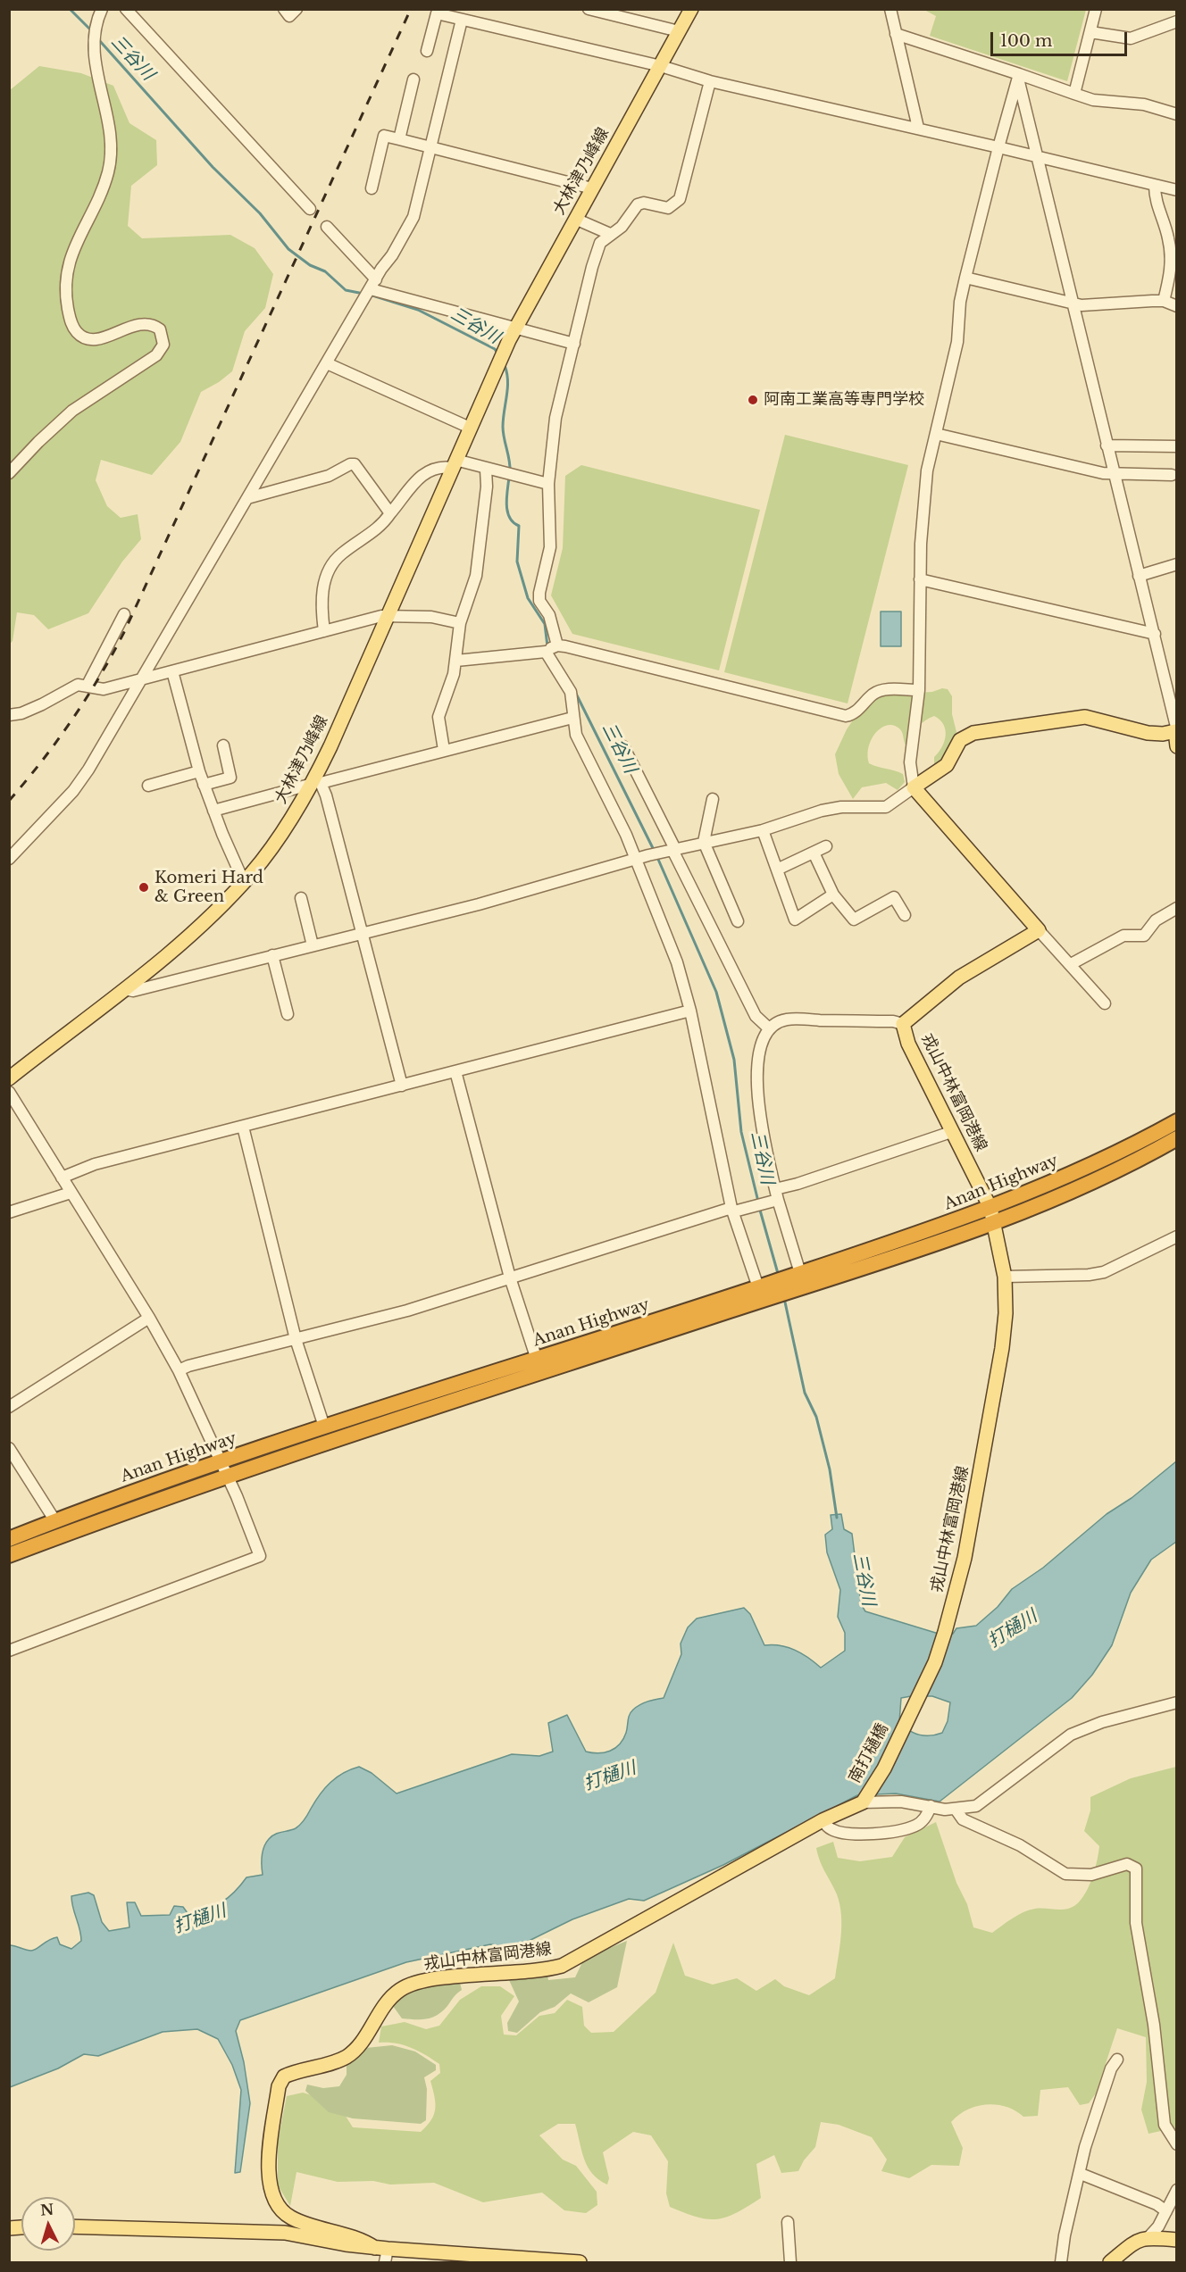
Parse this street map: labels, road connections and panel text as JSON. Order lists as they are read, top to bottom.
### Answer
{
  "streets": {
    "highway": ["Anan Highway"],
    "main road": ["大林津乃峰線", "戎山中林富岡港線", "南打樋橋"]
  },
  "crossings": [
    ["戎山中林富岡港線", "Anan Highway"],
    ["戎山中林富岡港線", "南打樋橋"]
  ],
  "water": ["三谷川", "打樋川"],
  "places": ["阿南工業高等専門学校", "Komeri Hard & Green"],
  "scale_bar": "100 m",
  "north": "top"
}
